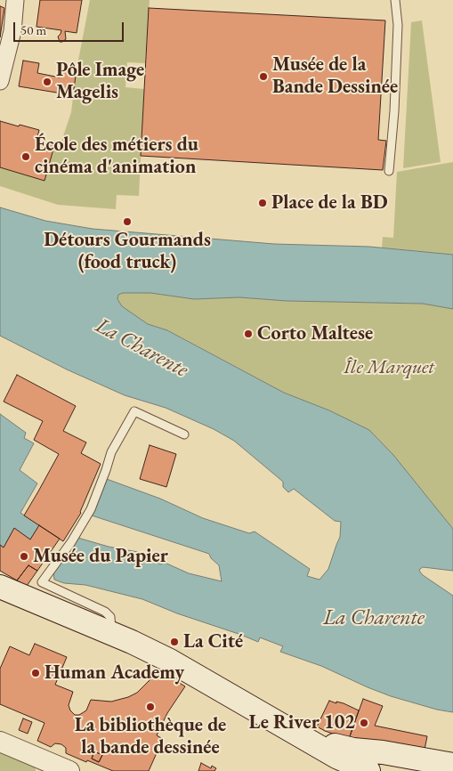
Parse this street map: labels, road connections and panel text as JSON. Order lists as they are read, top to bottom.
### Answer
{
  "water": ["La Charente"],
  "parks": ["Île Marquet"],
  "places": [
    "Musée de la Bande Dessinée",
    "Pôle Image Magelis",
    "École des métiers du cinéma d'animation",
    "Place de la BD",
    "Détours Gourmands (food truck)",
    "Corto Maltese",
    "Musée du Papier",
    "La Cité",
    "Human Academy",
    "La bibliothèque de la bande dessinée",
    "Le River 102"
  ],
  "scale_bar": "50 m"
}
